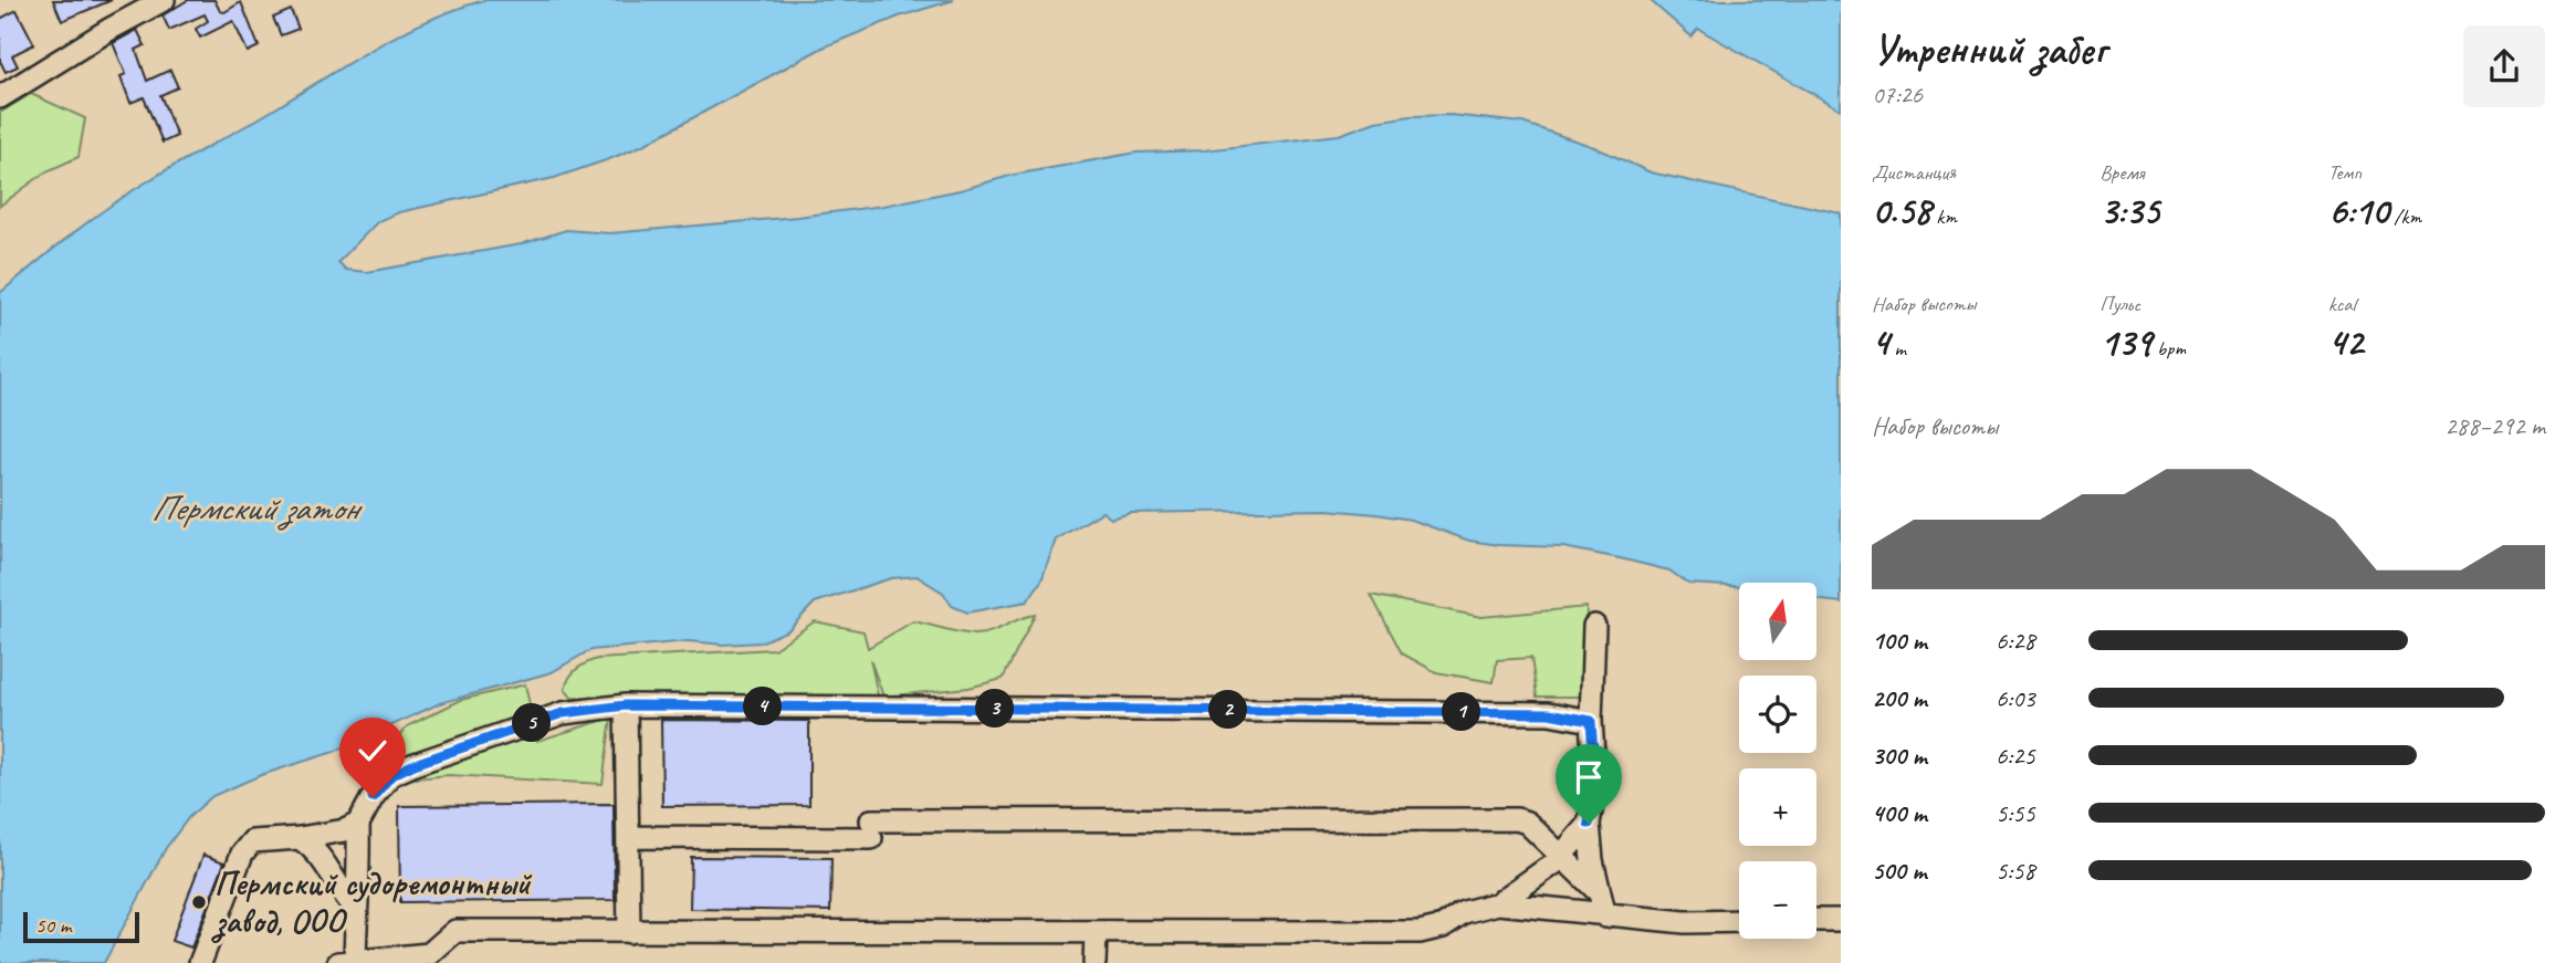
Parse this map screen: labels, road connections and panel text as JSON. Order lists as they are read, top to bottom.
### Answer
{
  "water": ["Пермский затон"],
  "places": ["Пермский судоремонтный завод, ООО"],
  "scale_bar": "50 m",
  "north": "top",
  "page": {
    "heading": ["Утренний забег", "07:26"],
    "stats": [
      ["Дистанция", "0.58 km"],
      ["Время", "3:35"],
      ["Темп", "6:10 /km"],
      ["Набор высоты", "4 m"],
      ["Пульс", "139 bpm"],
      ["kcal", "42"]
    ],
    "chart": ["Набор высоты", "288–292 m"],
    "map_buttons": ["+", "−"],
    "list": [
      {
        "name": "100 m",
        "note": "6:28"
      },
      {
        "name": "200 m",
        "note": "6:03"
      },
      {
        "name": "300 m",
        "note": "6:25"
      },
      {
        "name": "400 m",
        "note": "5:55"
      },
      {
        "name": "500 m",
        "note": "5:58"
      }
    ],
    "pins": [
      "4",
      "3",
      "2",
      "1",
      "5"
    ],
    "scale": "50 m"
  }
}
